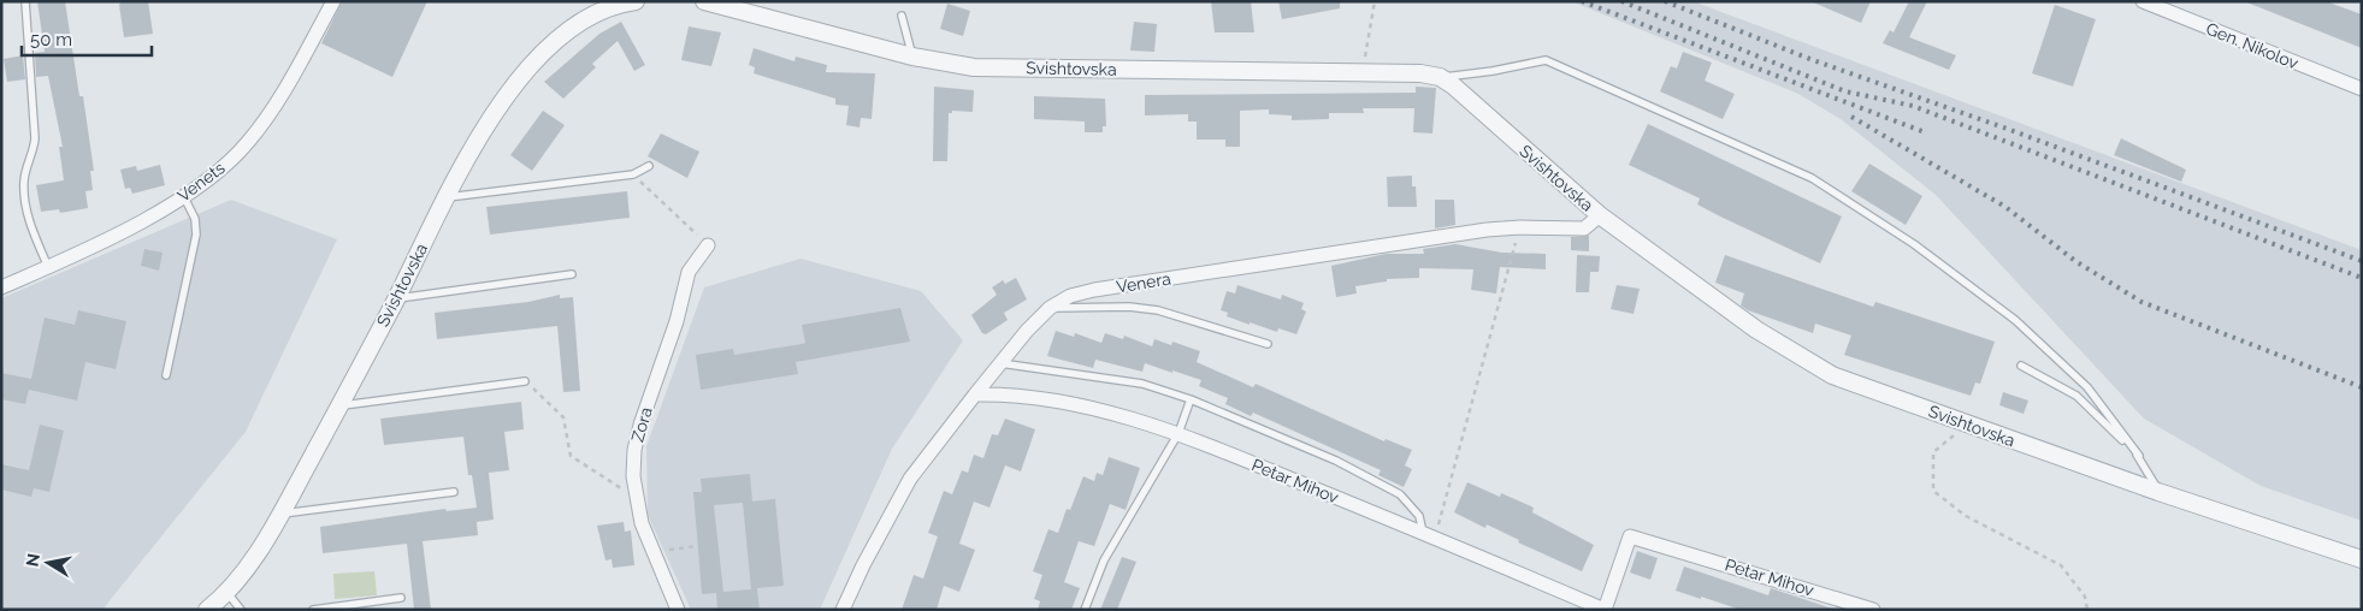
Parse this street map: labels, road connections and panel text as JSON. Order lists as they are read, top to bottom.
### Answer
{
  "streets": {
    "street": [
      "Gen. Nikolov",
      "Svishtovska",
      "Venets",
      "Venera",
      "Zora",
      "Petar Mihov"
    ]
  },
  "crossings": [
    ["Svishtovska", "Venera"],
    ["Venera", "Petar Mihov"]
  ],
  "scale_bar": "50 m",
  "north": "left"
}
